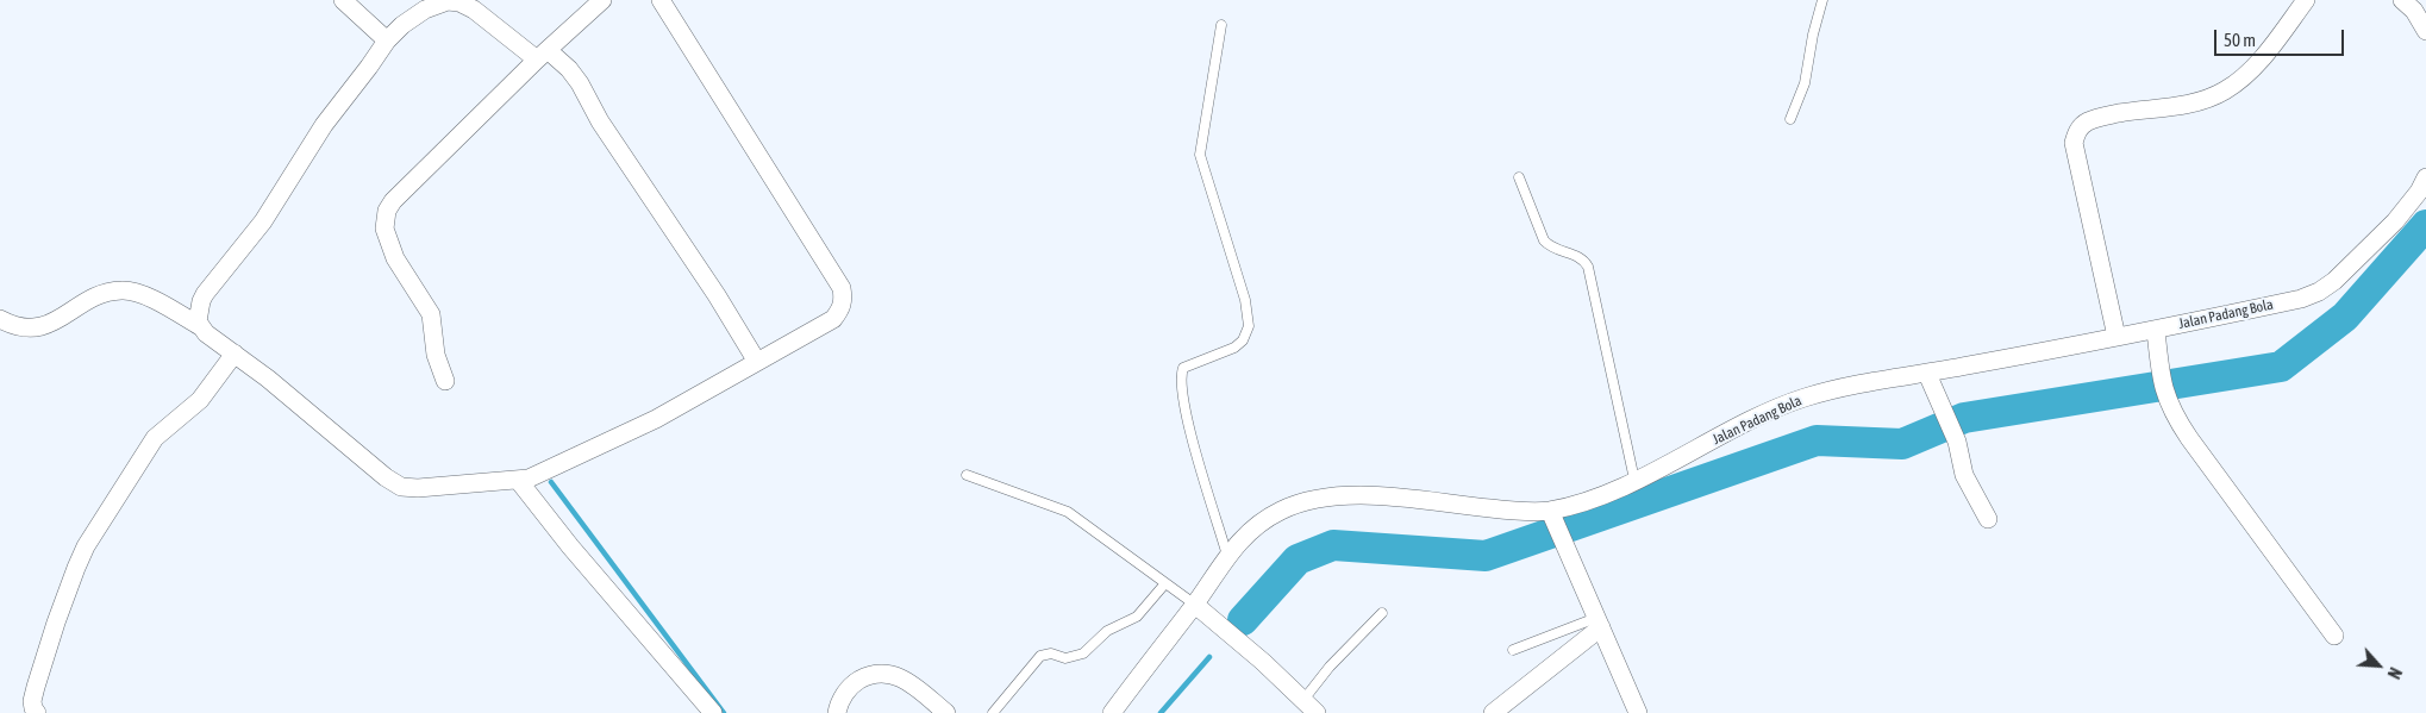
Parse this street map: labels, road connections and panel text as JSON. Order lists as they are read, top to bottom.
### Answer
{
  "streets": {
    "street": ["Jalan Padang Bola"]
  },
  "scale_bar": "50 m",
  "north": "bottom right"
}
